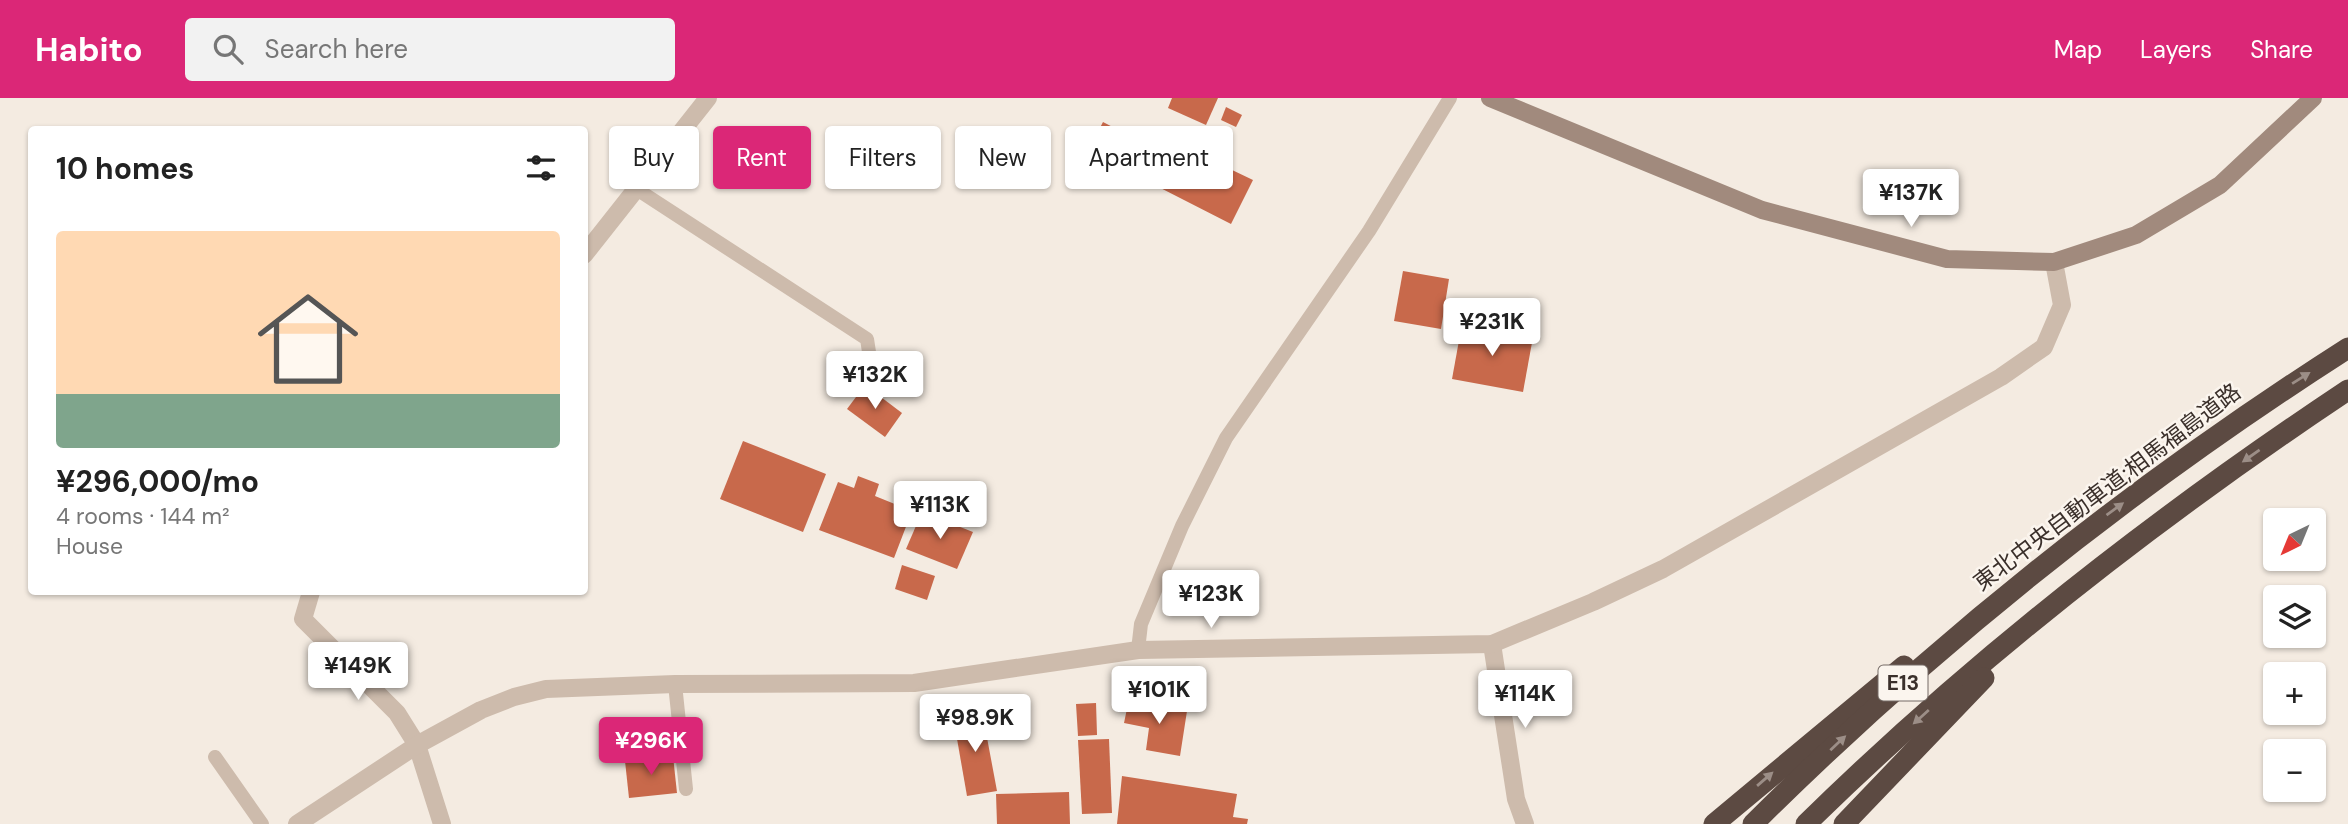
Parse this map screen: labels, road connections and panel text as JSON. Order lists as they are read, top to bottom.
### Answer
{
  "streets": {
    "highway": ["東北中央自動車道;相馬福島道路", "E13"]
  },
  "north": "bottom left",
  "page": {
    "header": "Habito",
    "search": "Search here",
    "nav": ["Map", "Layers", "Share"],
    "chip": [
      "Buy",
      "Rent",
      "Filters",
      "New",
      "Apartment"
    ],
    "heading": "10 homes",
    "price": [
      "¥137K",
      "¥231K",
      "¥132K",
      "¥113K",
      "¥123K",
      "¥149K",
      "¥101K",
      "¥114K",
      "¥98.9K",
      "¥296K"
    ],
    "list": [
      {
        "name": "¥296,000/mo",
        "note": "4 rooms · 144 m² · House"
      }
    ],
    "map_buttons": ["+", "−"]
  }
}
